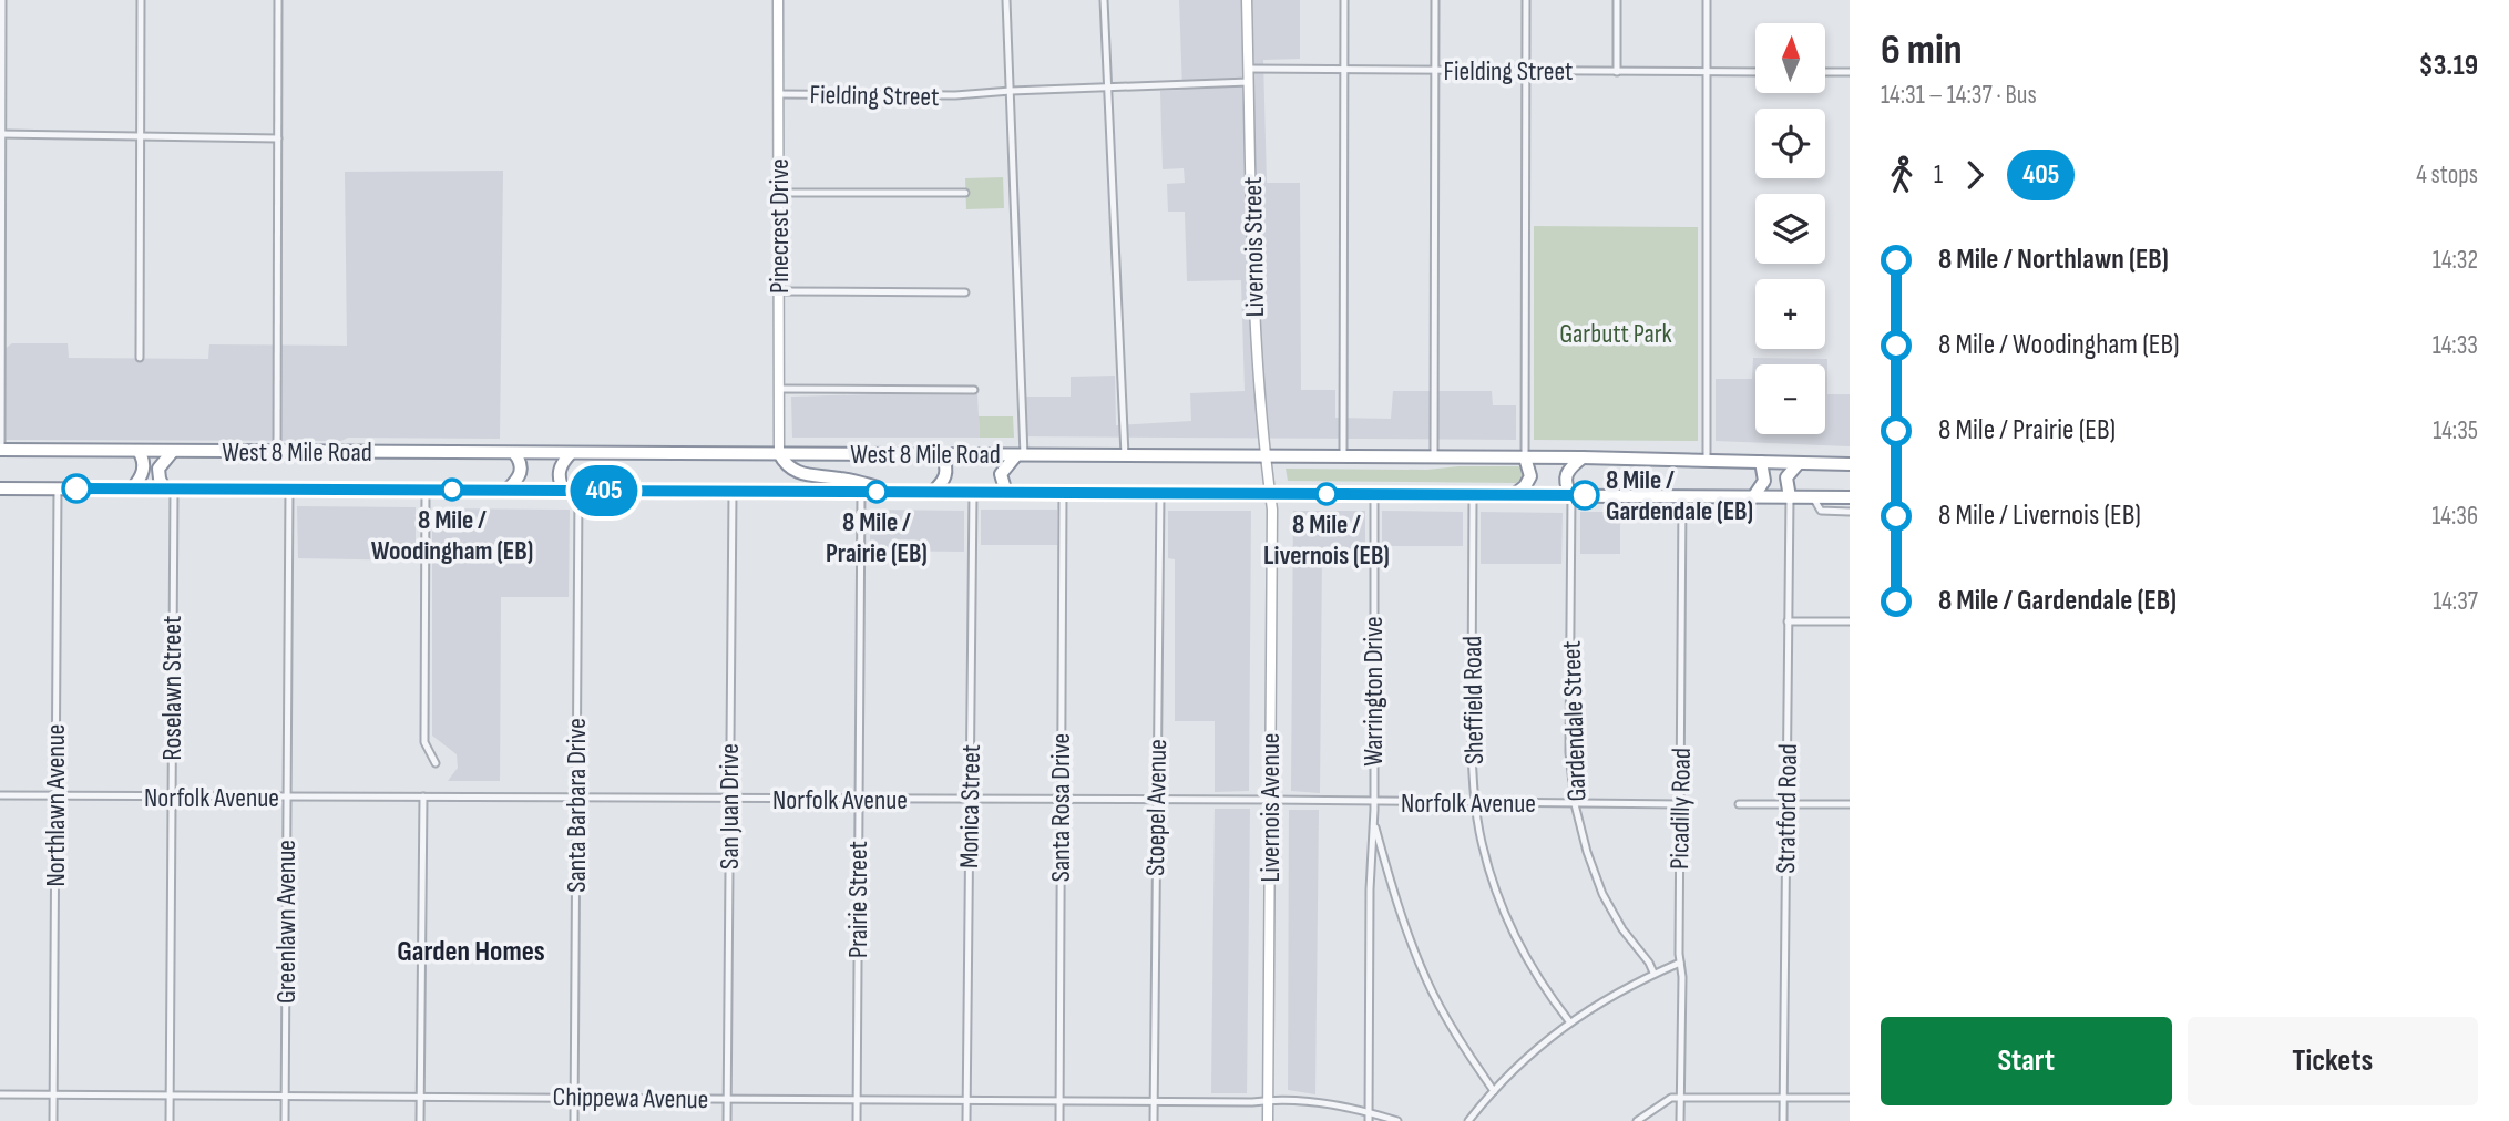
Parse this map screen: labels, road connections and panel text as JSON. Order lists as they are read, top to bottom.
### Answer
{
  "streets": {
    "highway": ["West 8 Mile Road"],
    "street": [
      "Fielding Street",
      "Pinecrest Drive",
      "Livernois Street",
      "Roselawn Street",
      "Warrington Drive",
      "Sheffield Road",
      "Gardendale Street",
      "Norfolk Avenue",
      "Northlawn Avenue",
      "Santa Barbara Drive",
      "San Juan Drive",
      "Monica Street",
      "Santa Rosa Drive",
      "Stoepel Avenue",
      "Livernois Avenue",
      "Picadilly Road",
      "Stratford Road",
      "Prairie Street",
      "Greenlawn Avenue",
      "Chippewa Avenue"
    ]
  },
  "crossings": [
    ["Fielding Street", "Pinecrest Drive"],
    ["Fielding Street", "Livernois Street"],
    ["Pinecrest Drive", "West 8 Mile Road"],
    ["Livernois Street", "West 8 Mile Road"],
    ["Livernois Street", "Livernois Avenue"],
    ["Roselawn Street", "Norfolk Avenue"],
    ["Roselawn Street", "Chippewa Avenue"],
    ["Warrington Drive", "Norfolk Avenue"],
    ["Warrington Drive", "Chippewa Avenue"],
    ["Sheffield Road", "Norfolk Avenue"],
    ["Gardendale Street", "Norfolk Avenue"],
    ["Norfolk Avenue", "Northlawn Avenue"],
    ["Norfolk Avenue", "Santa Barbara Drive"],
    ["Norfolk Avenue", "San Juan Drive"],
    ["Norfolk Avenue", "Monica Street"],
    ["Norfolk Avenue", "Santa Rosa Drive"],
    ["Norfolk Avenue", "Stoepel Avenue"],
    ["Norfolk Avenue", "Livernois Avenue"],
    ["Norfolk Avenue", "Picadilly Road"],
    ["Norfolk Avenue", "Prairie Street"],
    ["Norfolk Avenue", "Greenlawn Avenue"],
    ["Northlawn Avenue", "Chippewa Avenue"],
    ["Santa Barbara Drive", "Chippewa Avenue"],
    ["San Juan Drive", "Chippewa Avenue"],
    ["Monica Street", "Chippewa Avenue"],
    ["Santa Rosa Drive", "Chippewa Avenue"],
    ["Stoepel Avenue", "Chippewa Avenue"],
    ["Livernois Avenue", "Chippewa Avenue"],
    ["Prairie Street", "Chippewa Avenue"],
    ["Greenlawn Avenue", "Chippewa Avenue"]
  ],
  "districts": ["Garden Homes"],
  "parks": ["Garbutt Park"],
  "places": [
    "8 Mile / Woodingham (EB)",
    "8 Mile / Prairie (EB)",
    "8 Mile / Livernois (EB)",
    "8 Mile / Gardendale (EB)"
  ],
  "lines": ["bus line 405"],
  "north": "top",
  "page": {
    "on_map": "405",
    "heading": ["6 min", "14:31 – 14:37 · Bus", "$3.19"],
    "map_buttons": ["+", "−"],
    "legs": ["1", "405", "4 stops"],
    "list": [
      {
        "name": "8 Mile / Northlawn (EB)",
        "value": "14:32"
      },
      {
        "name": "8 Mile / Woodingham (EB)",
        "value": "14:33"
      },
      {
        "name": "8 Mile / Prairie (EB)",
        "value": "14:35"
      },
      {
        "name": "8 Mile / Livernois (EB)",
        "value": "14:36"
      },
      {
        "name": "8 Mile / Gardendale (EB)",
        "value": "14:37"
      }
    ],
    "buttons": ["Start", "Tickets"]
  }
}
